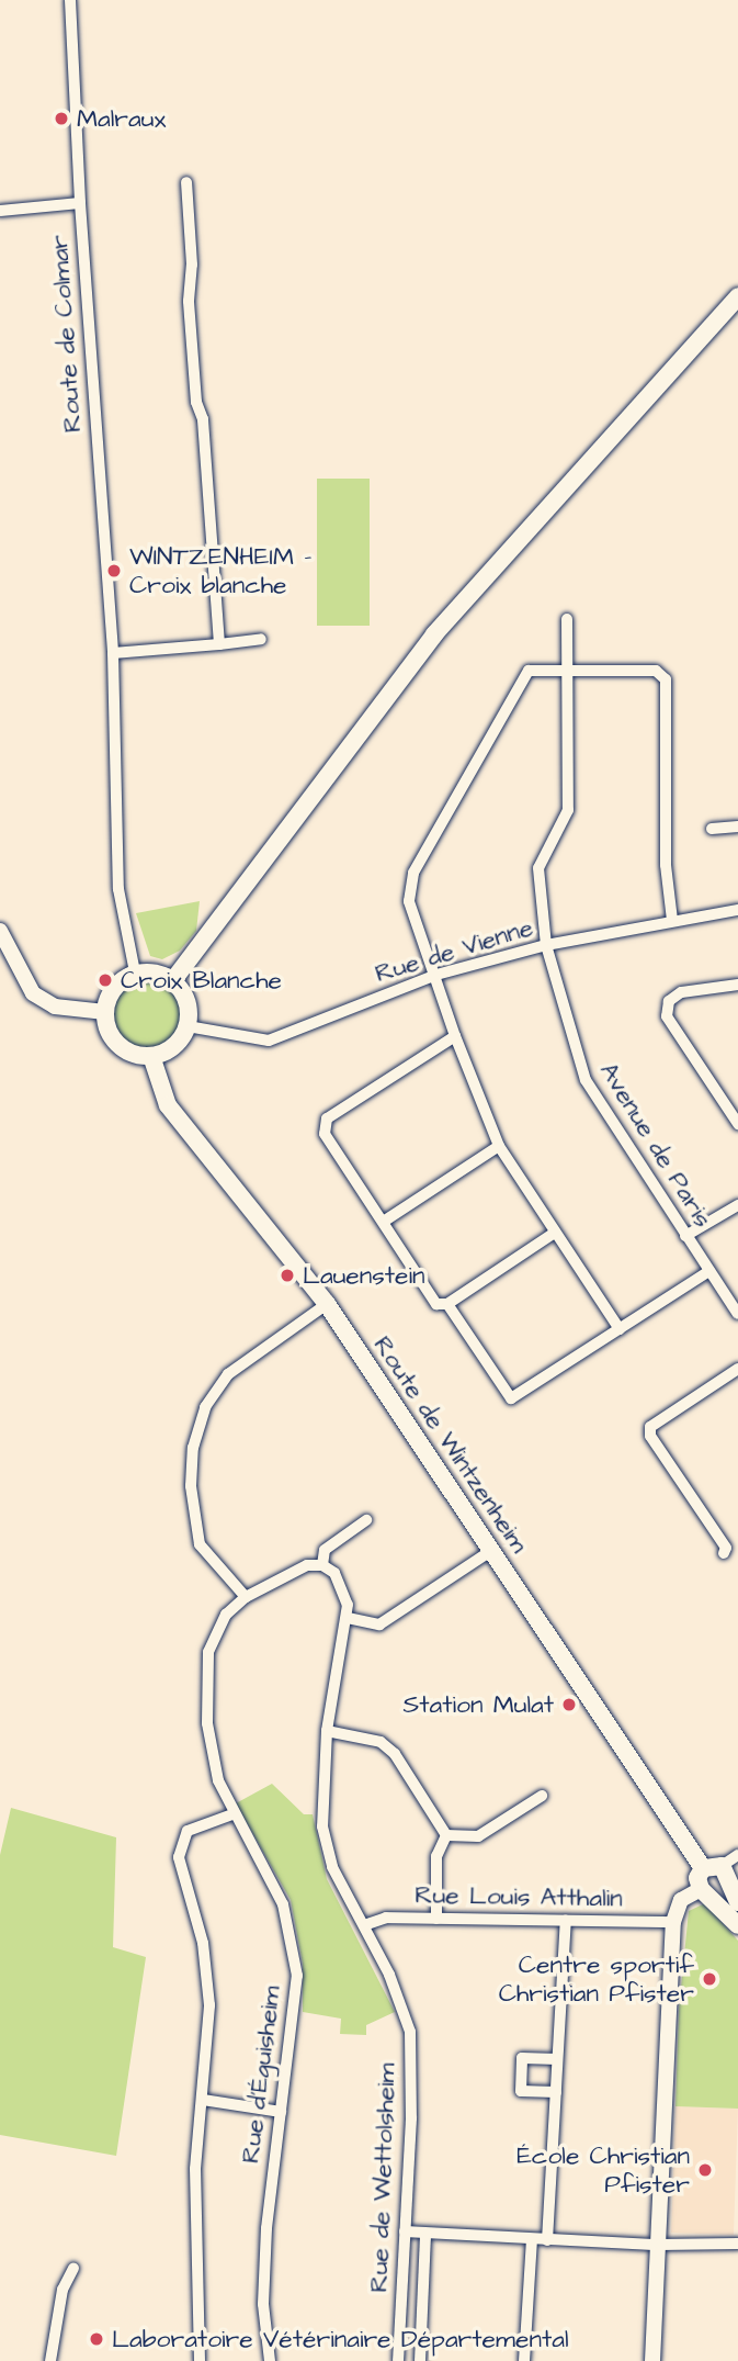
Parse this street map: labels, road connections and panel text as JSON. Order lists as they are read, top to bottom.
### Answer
{
  "streets": {
    "main road": ["Route de Wintzenheim"],
    "street": [
      "Route de Colmar",
      "Rue de Vienne",
      "Avenue de Paris",
      "Rue Louis Atthalin",
      "Rue d'Éguisheim",
      "Rue de Wettolsheim"
    ]
  },
  "crossings": [
    ["Rue de Vienne", "Avenue de Paris"],
    ["Rue de Vienne", "Route de Wintzenheim"],
    ["Rue Louis Atthalin", "Rue de Wettolsheim"]
  ],
  "places": [
    "Malraux",
    "WINTZENHEIM - Croix blanche",
    "Croix Blanche",
    "Lauenstein",
    "Station Mulat",
    "Centre sportif Christian Pfister",
    "École Christian Pfister",
    "Laboratoire Vétérinaire Départemental"
  ]
}
